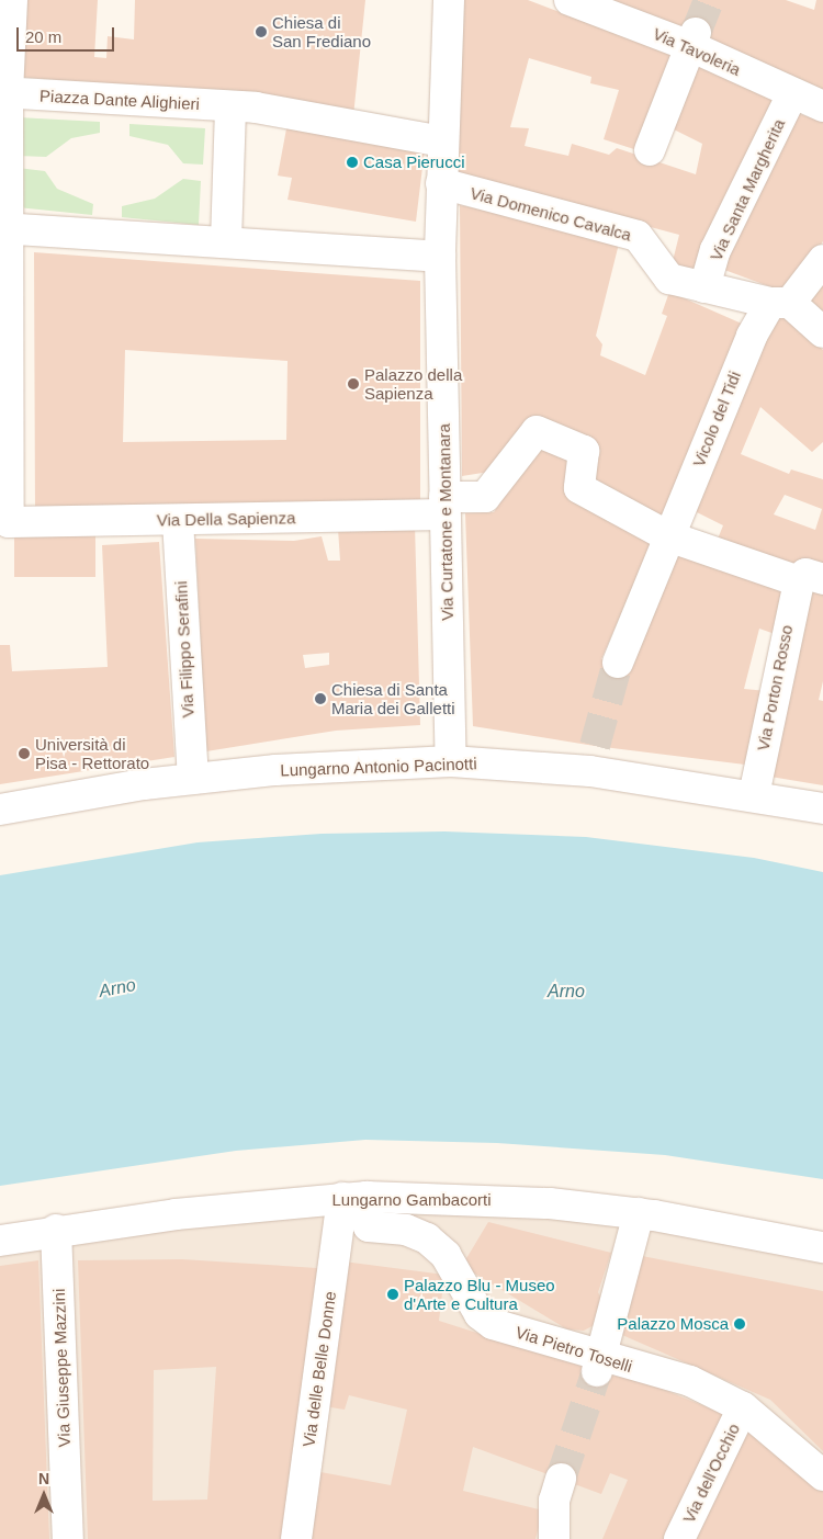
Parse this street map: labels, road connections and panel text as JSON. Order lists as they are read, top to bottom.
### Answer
{
  "streets": {
    "street": [
      "Via Tavoleria",
      "Piazza Dante Alighieri",
      "Via Santa Margherita",
      "Via Domenico Cavalca",
      "Vicolo del Tidi",
      "Via Della Sapienza",
      "Via Curtatone e Montanara",
      "Via Filippo Serafini",
      "Via Porton Rosso",
      "Lungarno Antonio Pacinotti",
      "Lungarno Gambacorti",
      "Via Pietro Toselli",
      "Via Giuseppe Mazzini",
      "Via delle Belle Donne",
      "Via dell'Occhio"
    ]
  },
  "crossings": [
    ["Via Tavoleria", "Via Santa Margherita"],
    ["Piazza Dante Alighieri", "Via Curtatone e Montanara"],
    ["Via Santa Margherita", "Via Domenico Cavalca"],
    ["Via Domenico Cavalca", "Vicolo del Tidi"],
    ["Via Domenico Cavalca", "Via Curtatone e Montanara"],
    ["Vicolo del Tidi", "Via Della Sapienza"],
    ["Vicolo del Tidi", "Via Porton Rosso"],
    ["Via Della Sapienza", "Via Curtatone e Montanara"],
    ["Via Della Sapienza", "Via Filippo Serafini"],
    ["Via Della Sapienza", "Via Porton Rosso"],
    ["Via Curtatone e Montanara", "Lungarno Antonio Pacinotti"],
    ["Via Filippo Serafini", "Lungarno Antonio Pacinotti"],
    ["Via Porton Rosso", "Lungarno Antonio Pacinotti"],
    ["Lungarno Gambacorti", "Via Pietro Toselli"],
    ["Lungarno Gambacorti", "Via Giuseppe Mazzini"],
    ["Lungarno Gambacorti", "Via delle Belle Donne"],
    ["Via Pietro Toselli", "Via delle Belle Donne"],
    ["Via Pietro Toselli", "Via dell'Occhio"]
  ],
  "water": ["Arno"],
  "places": [
    "Chiesa di San Frediano",
    "Casa Pierucci",
    "Palazzo della Sapienza",
    "Chiesa di Santa Maria dei Galletti",
    "Università di Pisa - Rettorato",
    "Palazzo Blu - Museo d'Arte e Cultura",
    "Palazzo Mosca"
  ],
  "scale_bar": "20 m",
  "north": "top"
}
